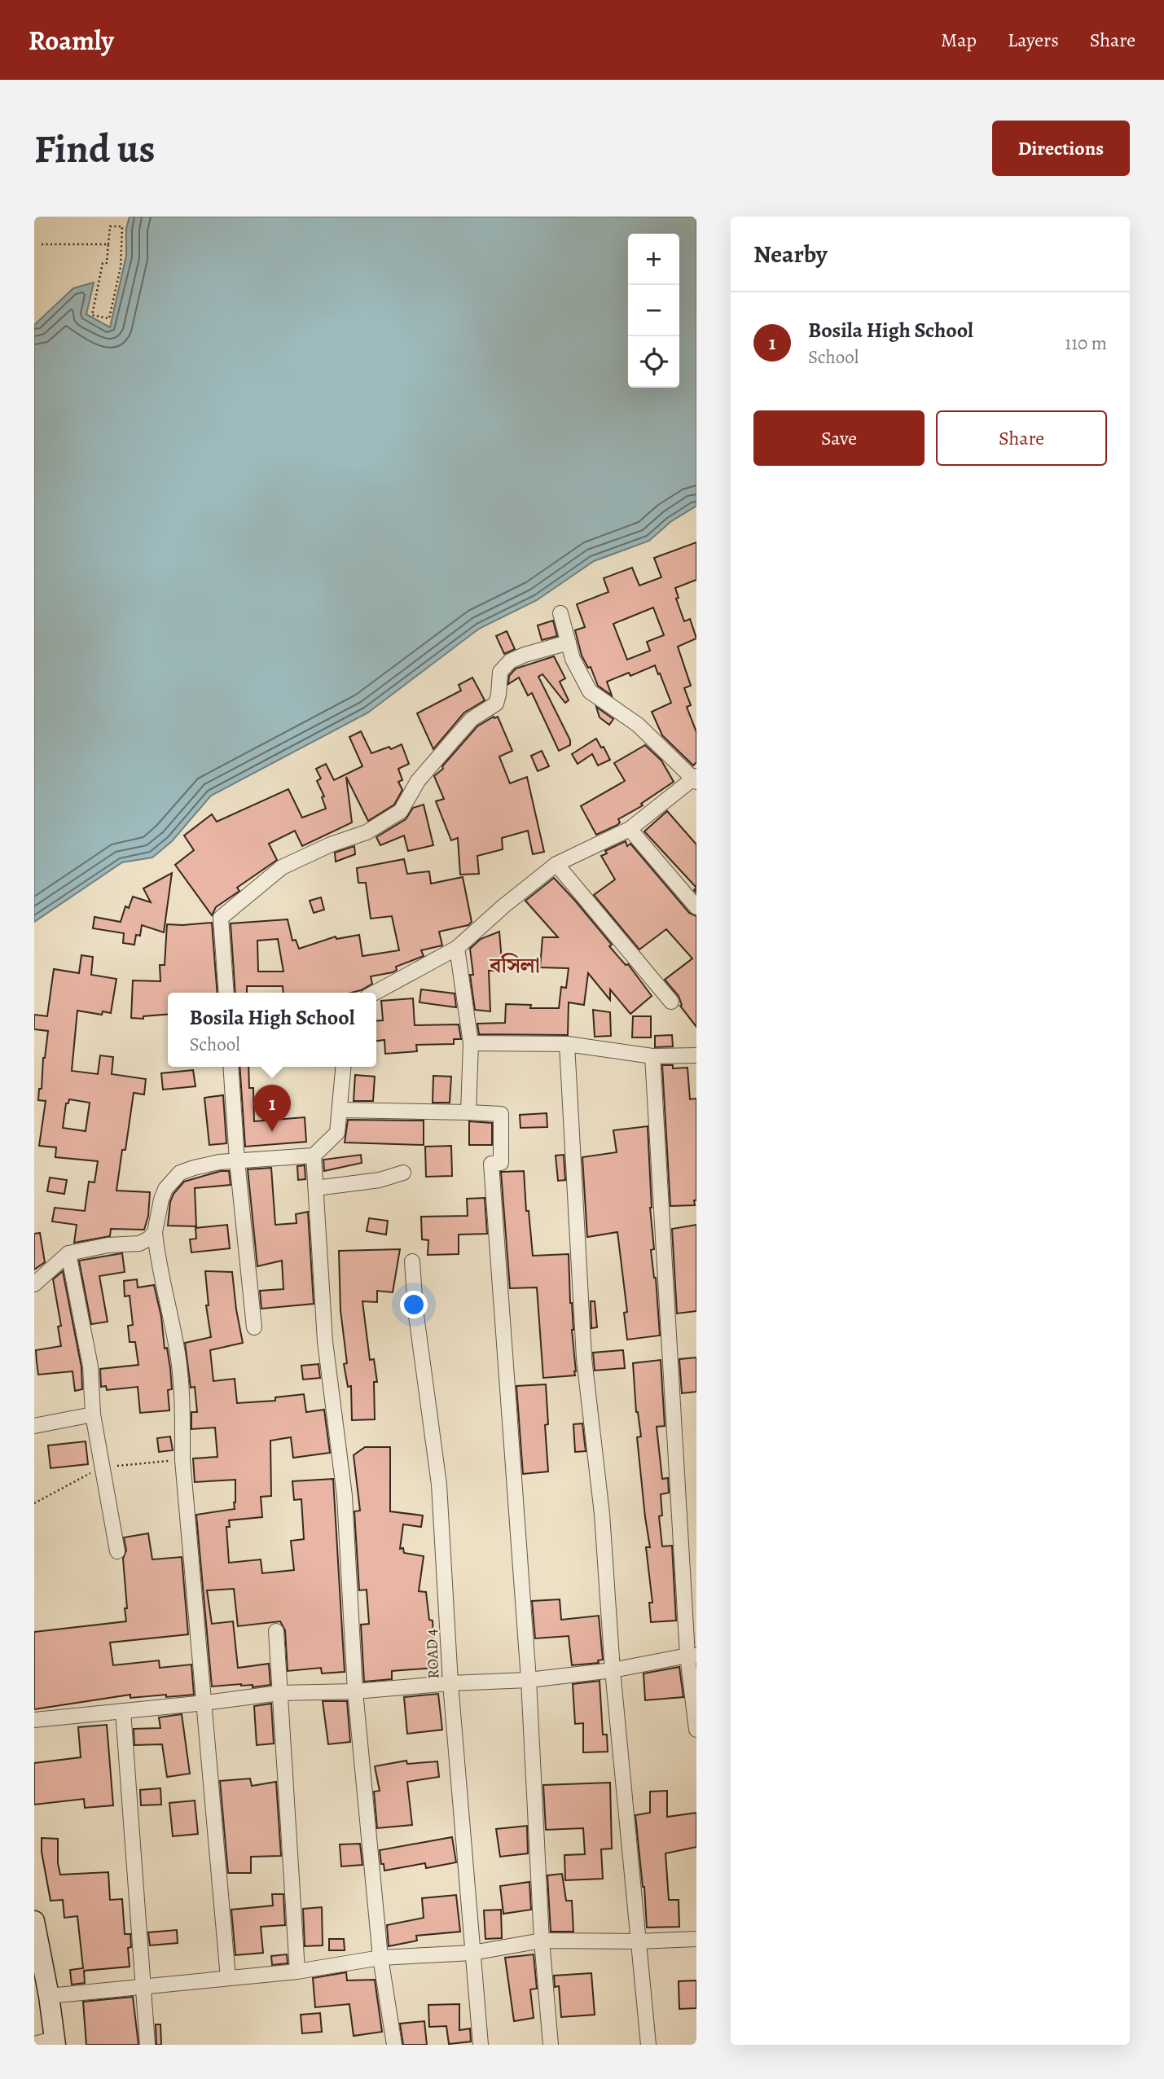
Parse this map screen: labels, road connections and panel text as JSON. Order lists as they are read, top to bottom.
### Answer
{
  "streets": {
    "street": ["ROAD 4"]
  },
  "districts": ["বসিলা"],
  "page": {
    "header": "Roamly",
    "nav": ["Map", "Layers", "Share"],
    "buttons": [
      "Directions",
      ["Save", "Share"]
    ],
    "title": "Find us",
    "heading": "Nearby",
    "map_buttons": ["+", "−"],
    "list": [
      {
        "mark": "1",
        "name": "Bosila High School",
        "note": "School",
        "value": "110 m"
      }
    ],
    "popup": ["Bosila High School", "School"],
    "pins": "1"
  }
}
